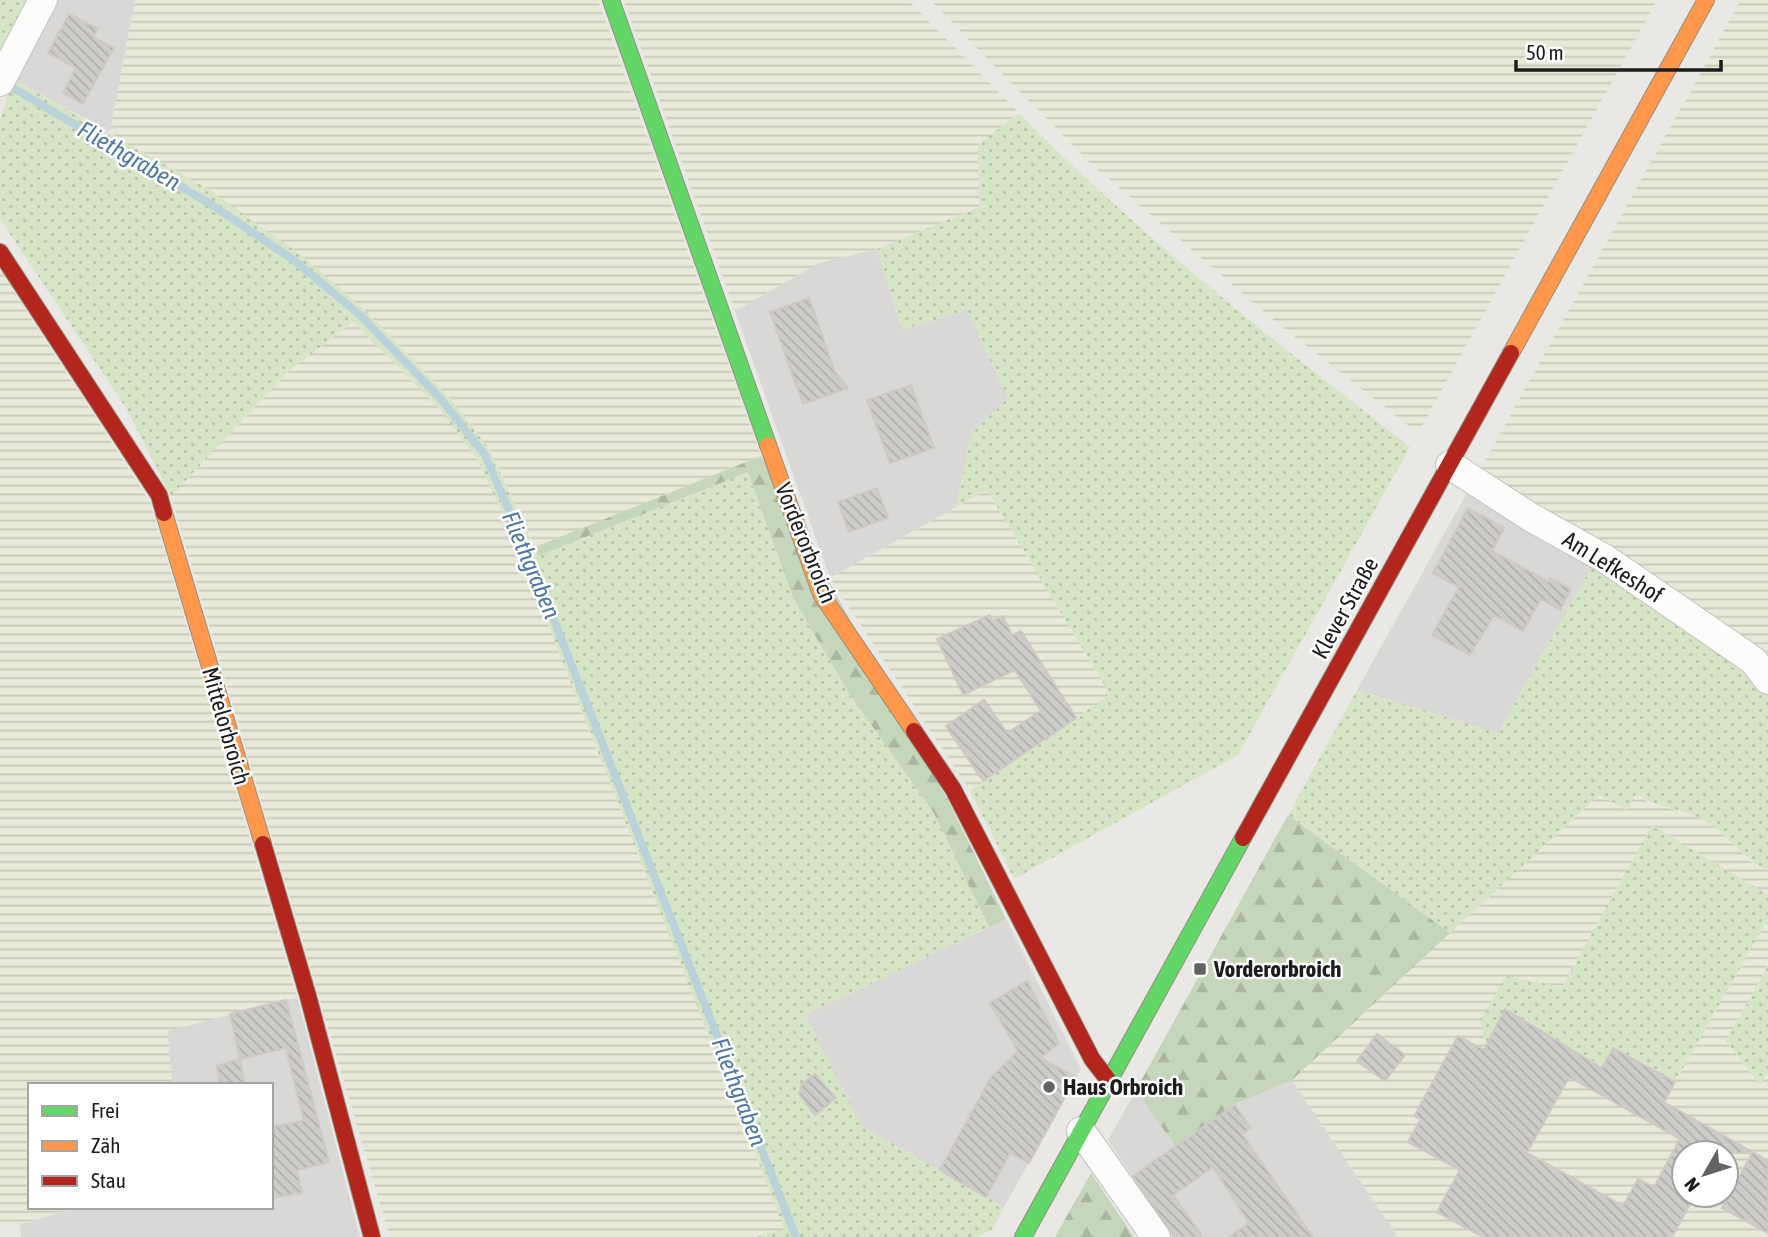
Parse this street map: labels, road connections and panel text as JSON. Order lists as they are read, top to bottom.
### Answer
{
  "streets": {
    "street": [
      "Vorderorbroich",
      "Am Lefkeshof",
      "Klever Straße",
      "Mittelorbroich"
    ]
  },
  "crossings": [
    ["Vorderorbroich", "Klever Straße"],
    ["Am Lefkeshof", "Klever Straße"]
  ],
  "water": ["Fliethgraben"],
  "places": {
    "transit": ["Vorderorbroich"],
    "other": ["Haus Orbroich"]
  },
  "legend": ["Frei", "Zäh", "Stau"],
  "scale_bar": "50 m",
  "north": "bottom left"
}
